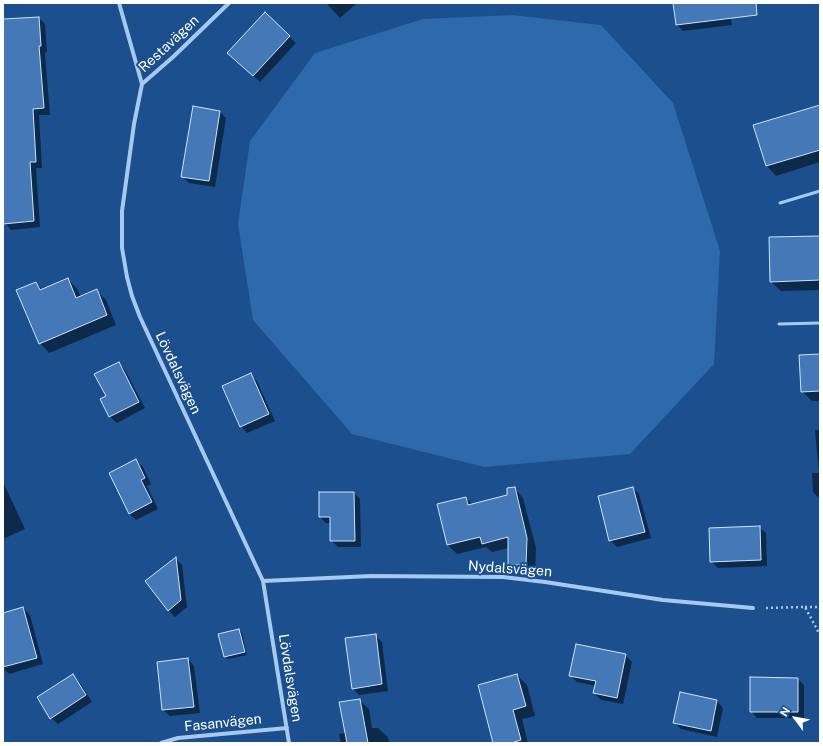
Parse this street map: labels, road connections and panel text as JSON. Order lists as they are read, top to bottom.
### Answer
{
  "streets": {
    "street": [
      "Restavägen",
      "Lövdalsvägen",
      "Nydalsvägen",
      "Fasanvägen"
    ]
  },
  "crossings": [
    ["Restavägen", "Lövdalsvägen"],
    ["Lövdalsvägen", "Nydalsvägen"],
    ["Lövdalsvägen", "Fasanvägen"]
  ],
  "north": "top left"
}
